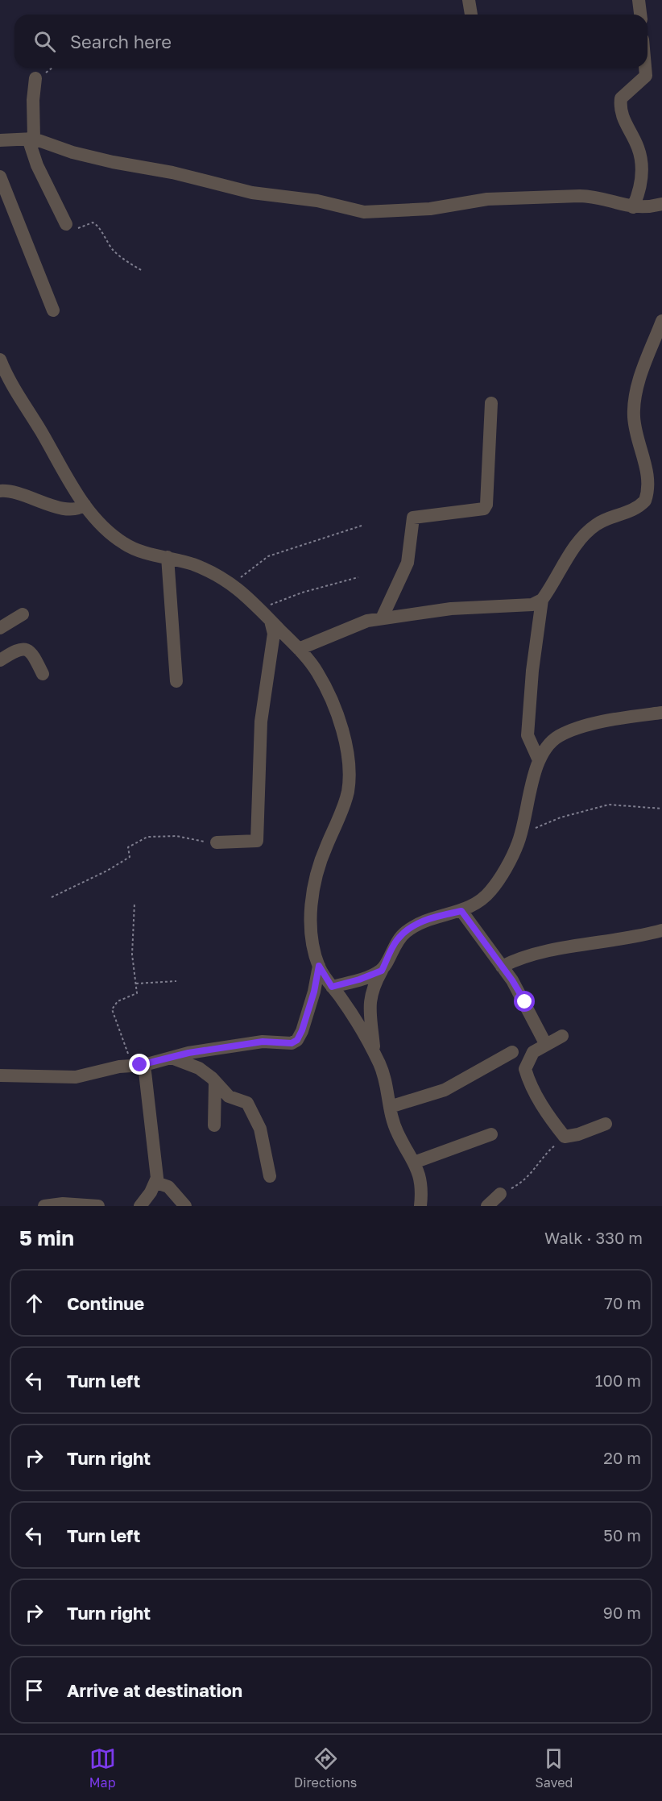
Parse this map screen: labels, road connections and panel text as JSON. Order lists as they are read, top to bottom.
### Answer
{
  "page": {
    "search": "Search here",
    "heading": ["5 min", "Walk · 330 m"],
    "list": [
      ["Continue", "70 m"],
      ["Turn left", "100 m"],
      ["Turn right", "20 m"],
      ["Turn left", "50 m"],
      ["Turn right", "90 m"],
      "Arrive at destination"
    ],
    "nav": ["Map", "Directions", "Saved"]
  }
}
